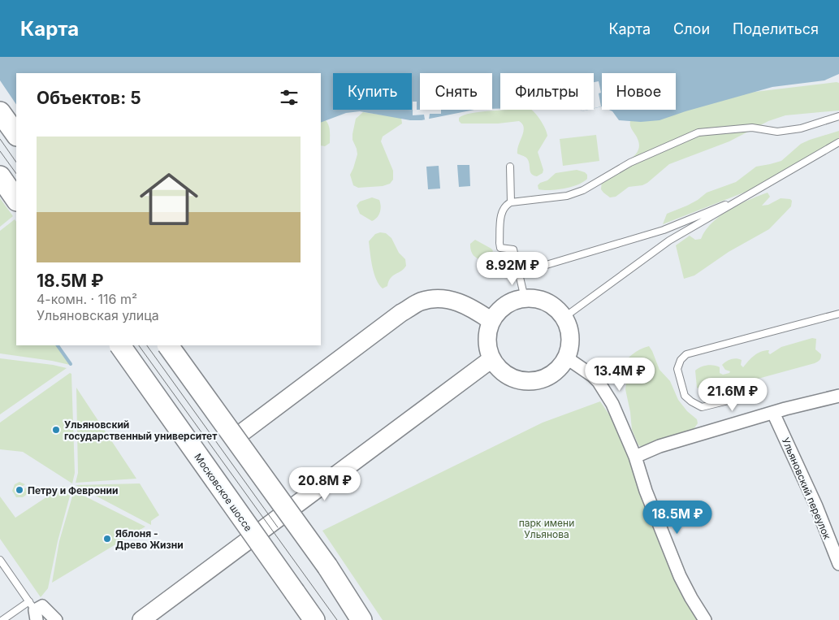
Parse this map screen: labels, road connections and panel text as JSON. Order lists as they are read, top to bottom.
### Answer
{
  "streets": {
    "main road": ["Московское шоссе"],
    "street": ["Ульяновский переулок"]
  },
  "parks": ["парк имени Ульянова"],
  "places": ["Ульяновский государственный университет", "Петру и Февронии", "Яблоня - Древо Жизни"],
  "page": {
    "header": "Карта",
    "nav": ["Карта", "Слои", "Поделиться"],
    "chip": [
      "Купить",
      "Снять",
      "Фильтры",
      "Новое"
    ],
    "heading": "Объектов: 5",
    "list": [
      {
        "name": "18.5M ₽",
        "note": "4-комн. · 116 m² · Ульяновская улица"
      }
    ],
    "price": [
      "8.92M ₽",
      "13.4M ₽",
      "21.6M ₽",
      "20.8M ₽",
      "18.5M ₽"
    ]
  }
}
